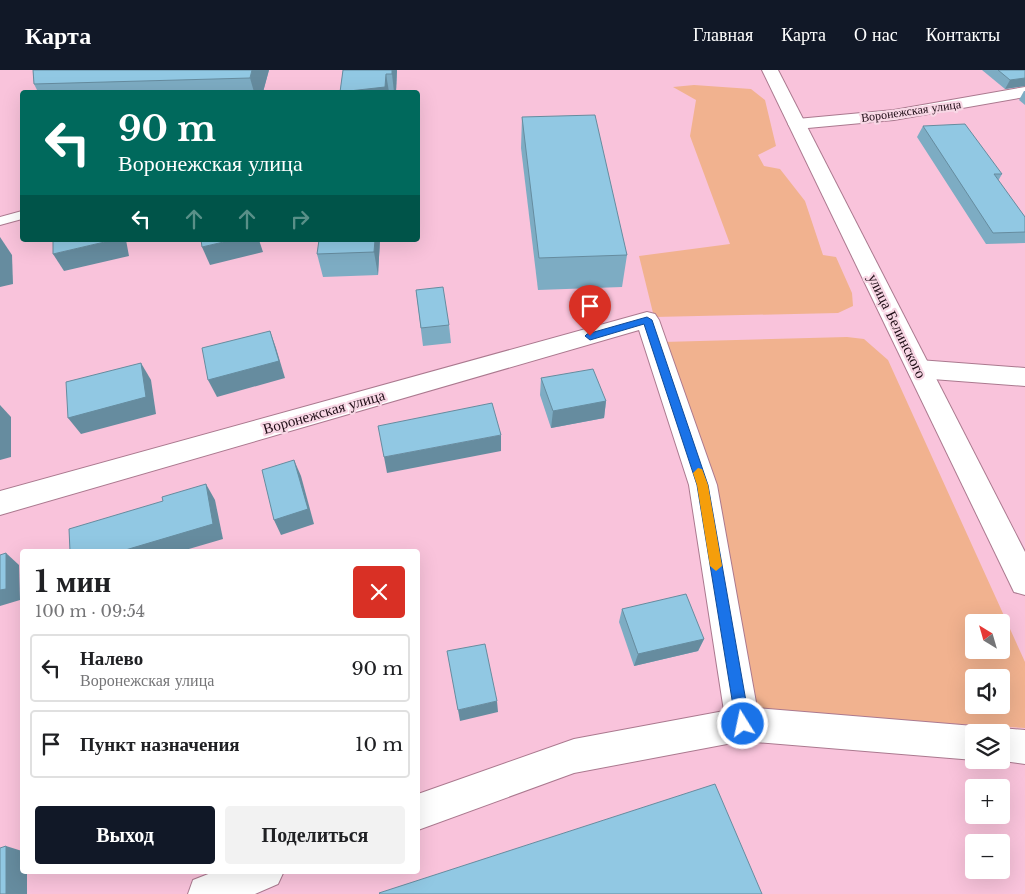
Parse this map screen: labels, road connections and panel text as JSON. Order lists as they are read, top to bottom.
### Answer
{
  "streets": {
    "street": ["Воронежская улица", "улица Белинского"]
  },
  "crossings": [
    ["Воронежская улица", "улица Белинского"]
  ],
  "north": "top left",
  "page": {
    "header": "Карта",
    "nav": [
      "Главная",
      "Карта",
      "О нас",
      "Контакты"
    ],
    "turn": ["90 m", "Воронежская улица"],
    "heading": ["1 мин", "100 m · 09:54"],
    "map_buttons": ["+", "−"],
    "list": [
      {
        "name": "Налево",
        "note": "Воронежская улица",
        "value": "90 m"
      },
      {
        "name": "Пункт назначения",
        "value": "10 m"
      }
    ],
    "buttons": ["Выход", "Поделиться"]
  }
}
